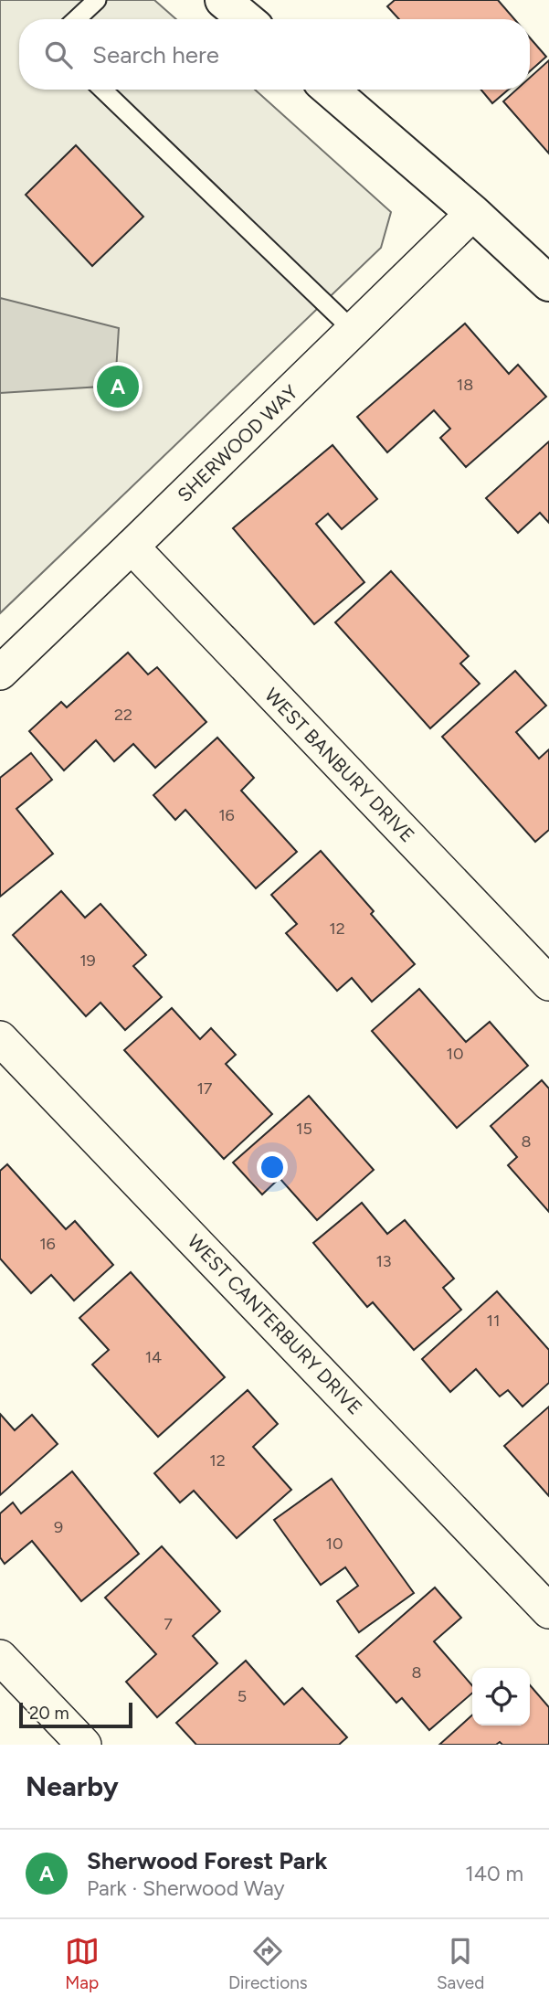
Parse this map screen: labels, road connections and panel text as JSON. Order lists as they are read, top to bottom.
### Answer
{
  "streets": {
    "street": ["SHERWOOD WAY", "WEST BANBURY DRIVE", "WEST CANTERBURY DRIVE"]
  },
  "crossings": [
    ["SHERWOOD WAY", "WEST BANBURY DRIVE"]
  ],
  "house_numbers": [
    "18",
    "22",
    "16",
    "12",
    "19",
    "10",
    "17",
    "15",
    "8",
    "16",
    "13",
    "11",
    "14",
    "12",
    "9",
    "10",
    "7",
    "8",
    "5"
  ],
  "scale_bar": "20 m",
  "page": {
    "search": "Search here",
    "pins": "A",
    "scale": "20 m",
    "heading": "Nearby",
    "list": [
      {
        "mark": "A",
        "name": "Sherwood Forest Park",
        "note": "Park · Sherwood Way",
        "value": "140 m"
      }
    ],
    "nav": ["Map", "Directions", "Saved"]
  }
}
